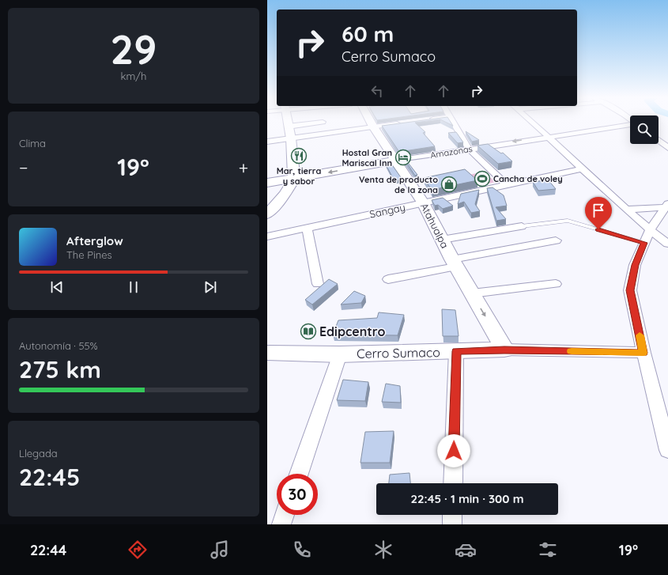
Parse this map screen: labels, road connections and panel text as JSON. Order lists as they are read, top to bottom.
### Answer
{
  "streets": {
    "street": [
      "Amazonas",
      "Sangay",
      "Atahualpa",
      "Cerro Sumaco"
    ]
  },
  "crossings": [
    ["Amazonas", "Atahualpa"],
    ["Sangay", "Atahualpa"],
    ["Atahualpa", "Cerro Sumaco"]
  ],
  "places": {
    "restaurant": ["Mar, tierra y sabor"],
    "hotel": ["Hostal Gran Mariscal Inn"],
    "sports": ["Cancha de voley"],
    "shop": ["Venta de producto de la zona"],
    "library": ["Edipcentro"]
  },
  "page": {
    "tile": [
      ["29", "km/h"],
      "Clima",
      ["Autonomía · 55%", "275 km"],
      ["Llegada", "22:45"]
    ],
    "turn": ["60 m", "Cerro Sumaco"],
    "heat": ["−", "19°", "+"],
    "song": ["Afterglow", "The Pines"],
    "limit": "30",
    "trip": "22:45 · 1 min · 300 m",
    "tabs": ["22:44", "19°"]
  }
}
